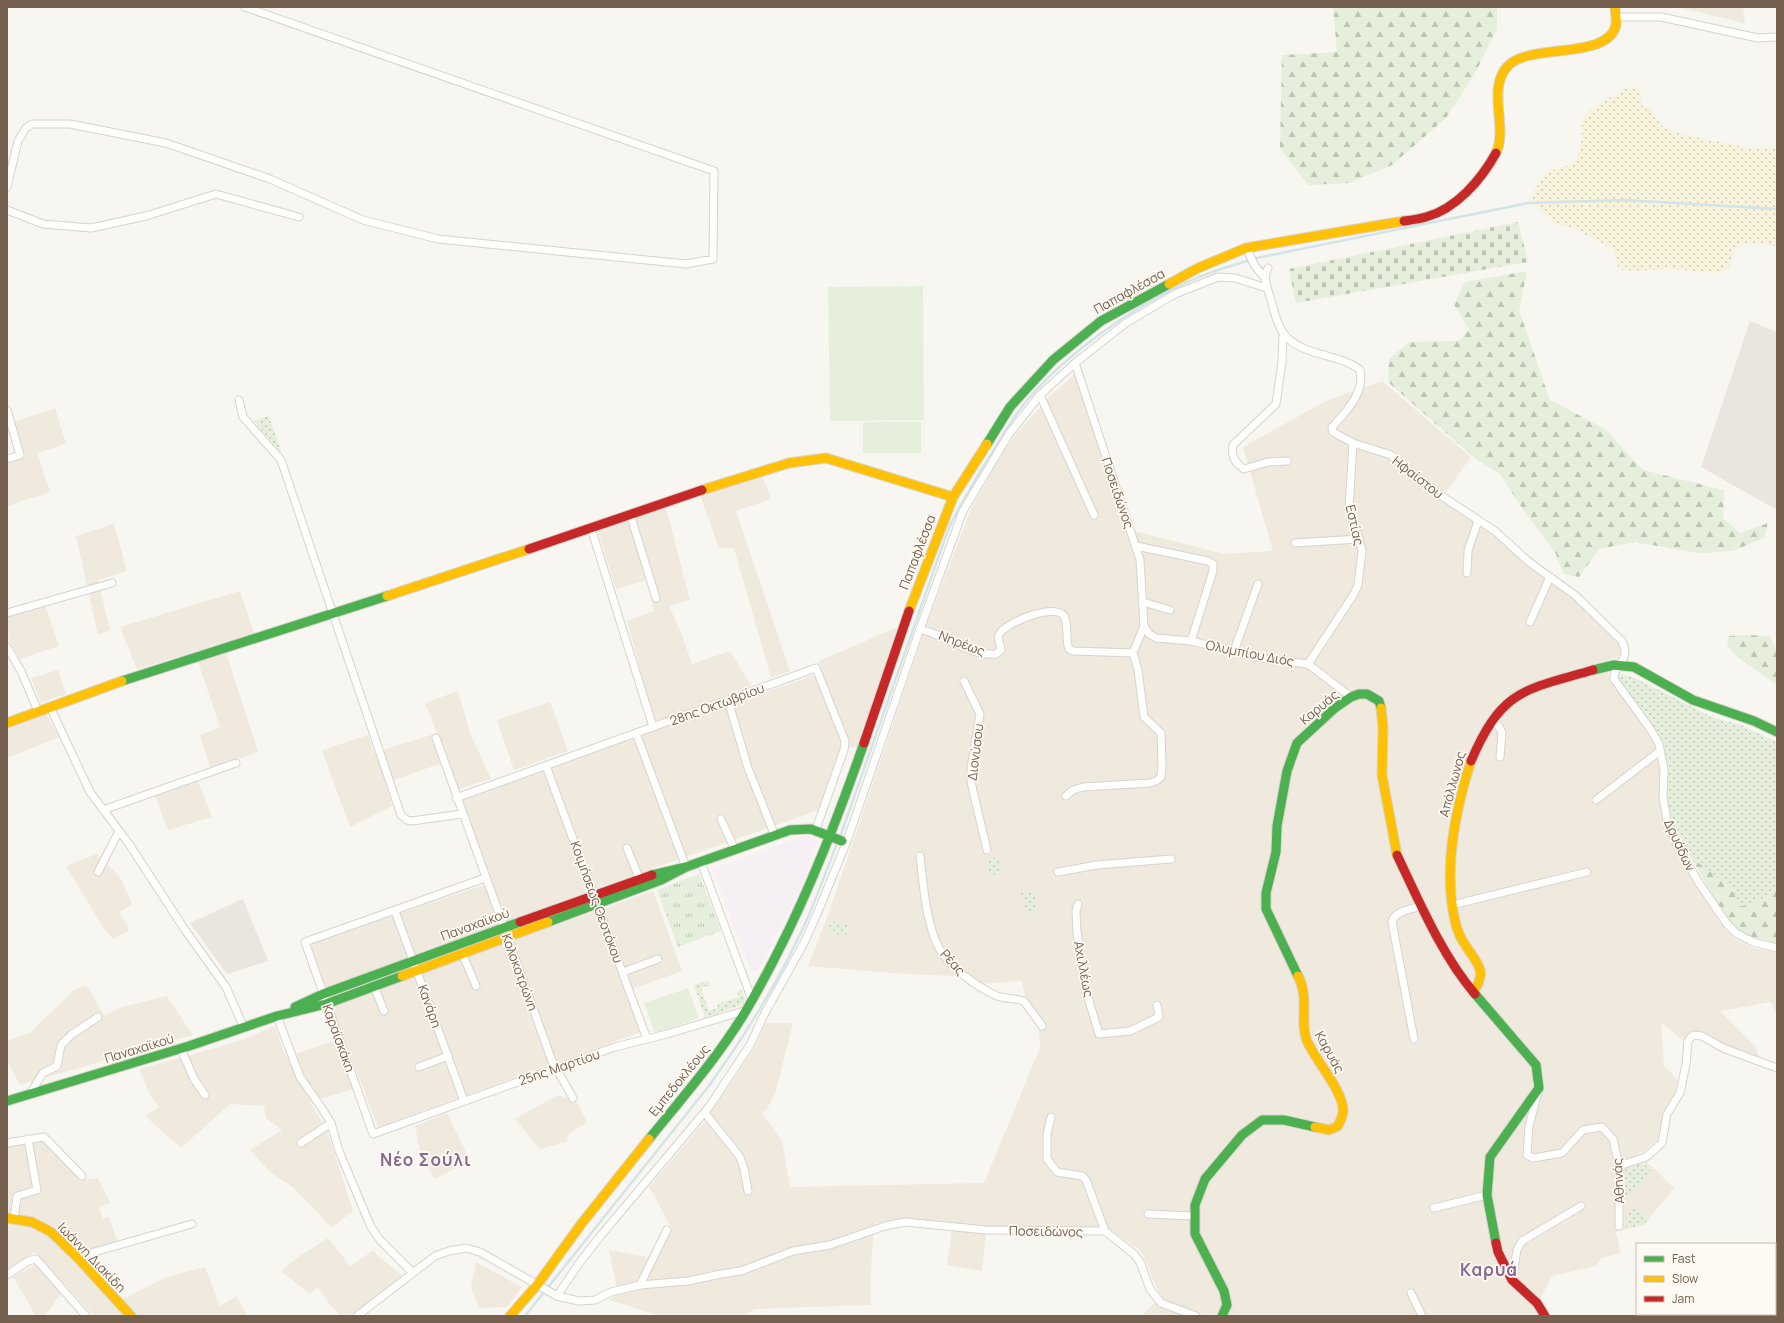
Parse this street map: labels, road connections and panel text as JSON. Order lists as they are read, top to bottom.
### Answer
{
  "streets": {
    "street": [
      "Παπαφλέσσα",
      "Ηφαίστου",
      "Ποσειδώνος",
      "Εστίας",
      "Νηρέως",
      "Ολυμπίου Διός",
      "28ης Οκτωβρίου",
      "Καρυάς",
      "Διονύσου",
      "Απόλλωνος",
      "Δρυάδων",
      "Κοιμήσεως Θεοτόκου",
      "Παναχαϊκού",
      "Ρέας",
      "Αχιλλέως",
      "Κολοκοτρώνη",
      "Κανάρη",
      "Καραϊσκάκη",
      "25ης Μαρτίου",
      "Εμπεδοκλέους",
      "Αθηνάς",
      "Ιωάννη Διακίδη"
    ]
  },
  "crossings": [
    ["Παπαφλέσσα", "Παναχαϊκού"],
    ["Παπαφλέσσα", "Εμπεδοκλέους"],
    ["Ηφαίστου", "Εστίας"],
    ["Ηφαίστου", "Απόλλωνος"],
    ["Ηφαίστου", "Δρυάδων"],
    ["Ποσειδώνος", "Ολυμπίου Διός"],
    ["Ποσειδώνος", "Εμπεδοκλέους"],
    ["Εστίας", "Ολυμπίου Διός"],
    ["Ολυμπίου Διός", "Καρυάς"],
    ["28ης Οκτωβρίου", "Κοιμήσεως Θεοτόκου"],
    ["28ης Οκτωβρίου", "Παναχαϊκού"],
    ["28ης Οκτωβρίου", "Κολοκοτρώνη"],
    ["Καρυάς", "Απόλλωνος"],
    ["Καρυάς", "Αθηνάς"],
    ["Απόλλωνος", "Δρυάδων"],
    ["Κοιμήσεως Θεοτόκου", "Παναχαϊκού"],
    ["Κοιμήσεως Θεοτόκου", "25ης Μαρτίου"],
    ["Παναχαϊκού", "Κολοκοτρώνη"],
    ["Παναχαϊκού", "Κανάρη"],
    ["Παναχαϊκού", "Καραϊσκάκη"],
    ["Παναχαϊκού", "Εμπεδοκλέους"],
    ["Κολοκοτρώνη", "25ης Μαρτίου"],
    ["Κανάρη", "Καραϊσκάκη"],
    ["Κανάρη", "25ης Μαρτίου"],
    ["Καραϊσκάκη", "25ης Μαρτίου"],
    ["25ης Μαρτίου", "Εμπεδοκλέους"]
  ],
  "districts": ["Νέο Σούλι", "Καρυά"],
  "legend": ["Fast", "Slow", "Jam"]
}
